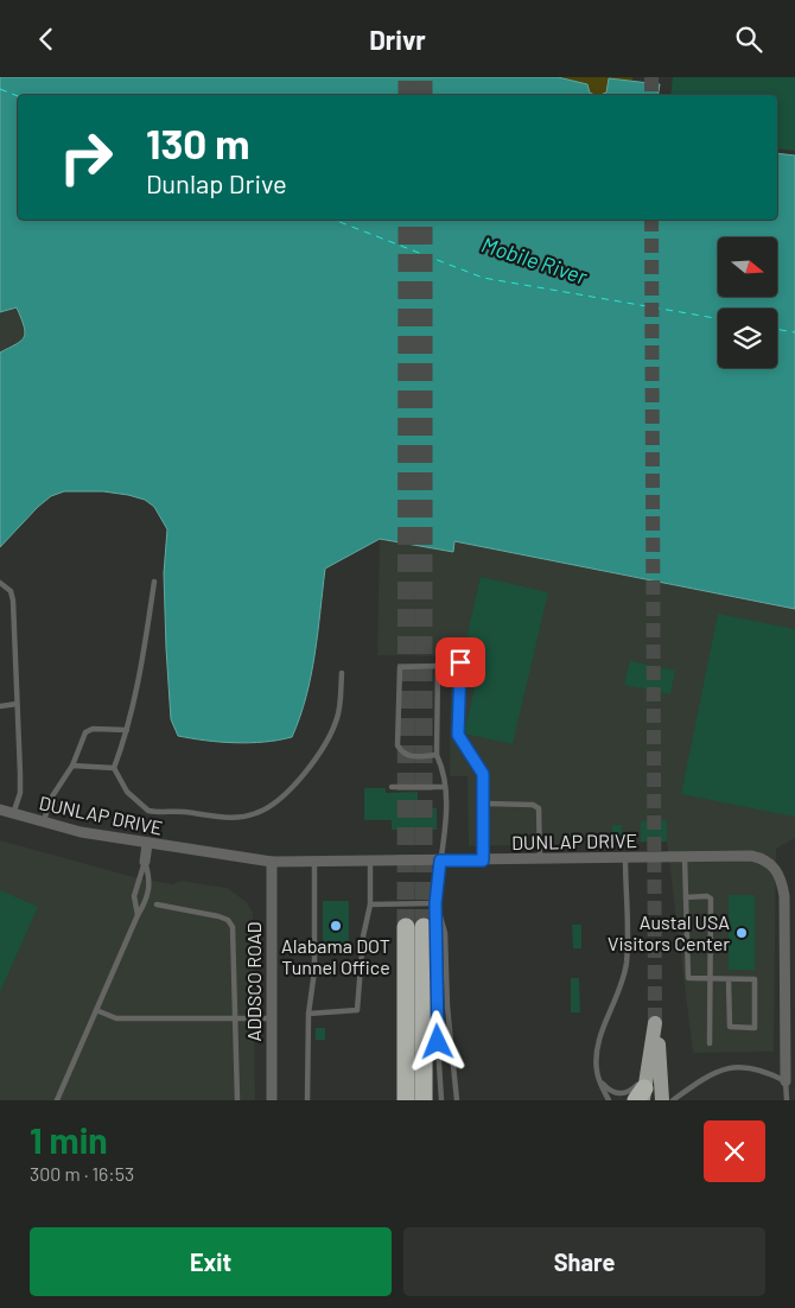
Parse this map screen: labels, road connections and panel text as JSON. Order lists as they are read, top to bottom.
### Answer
{
  "streets": {
    "street": ["DUNLAP DRIVE", "ADDSCO ROAD"]
  },
  "crossings": [
    ["DUNLAP DRIVE", "ADDSCO ROAD"]
  ],
  "water": ["Mobile River"],
  "places": ["Alabama DOT Tunnel Office", "Austal USA Visitors Center"],
  "north": "right",
  "page": {
    "header": "Drivr",
    "turn": ["130 m", "Dunlap Drive"],
    "heading": ["1 min", "300 m · 16:53"],
    "buttons": ["Exit", "Share"]
  }
}
